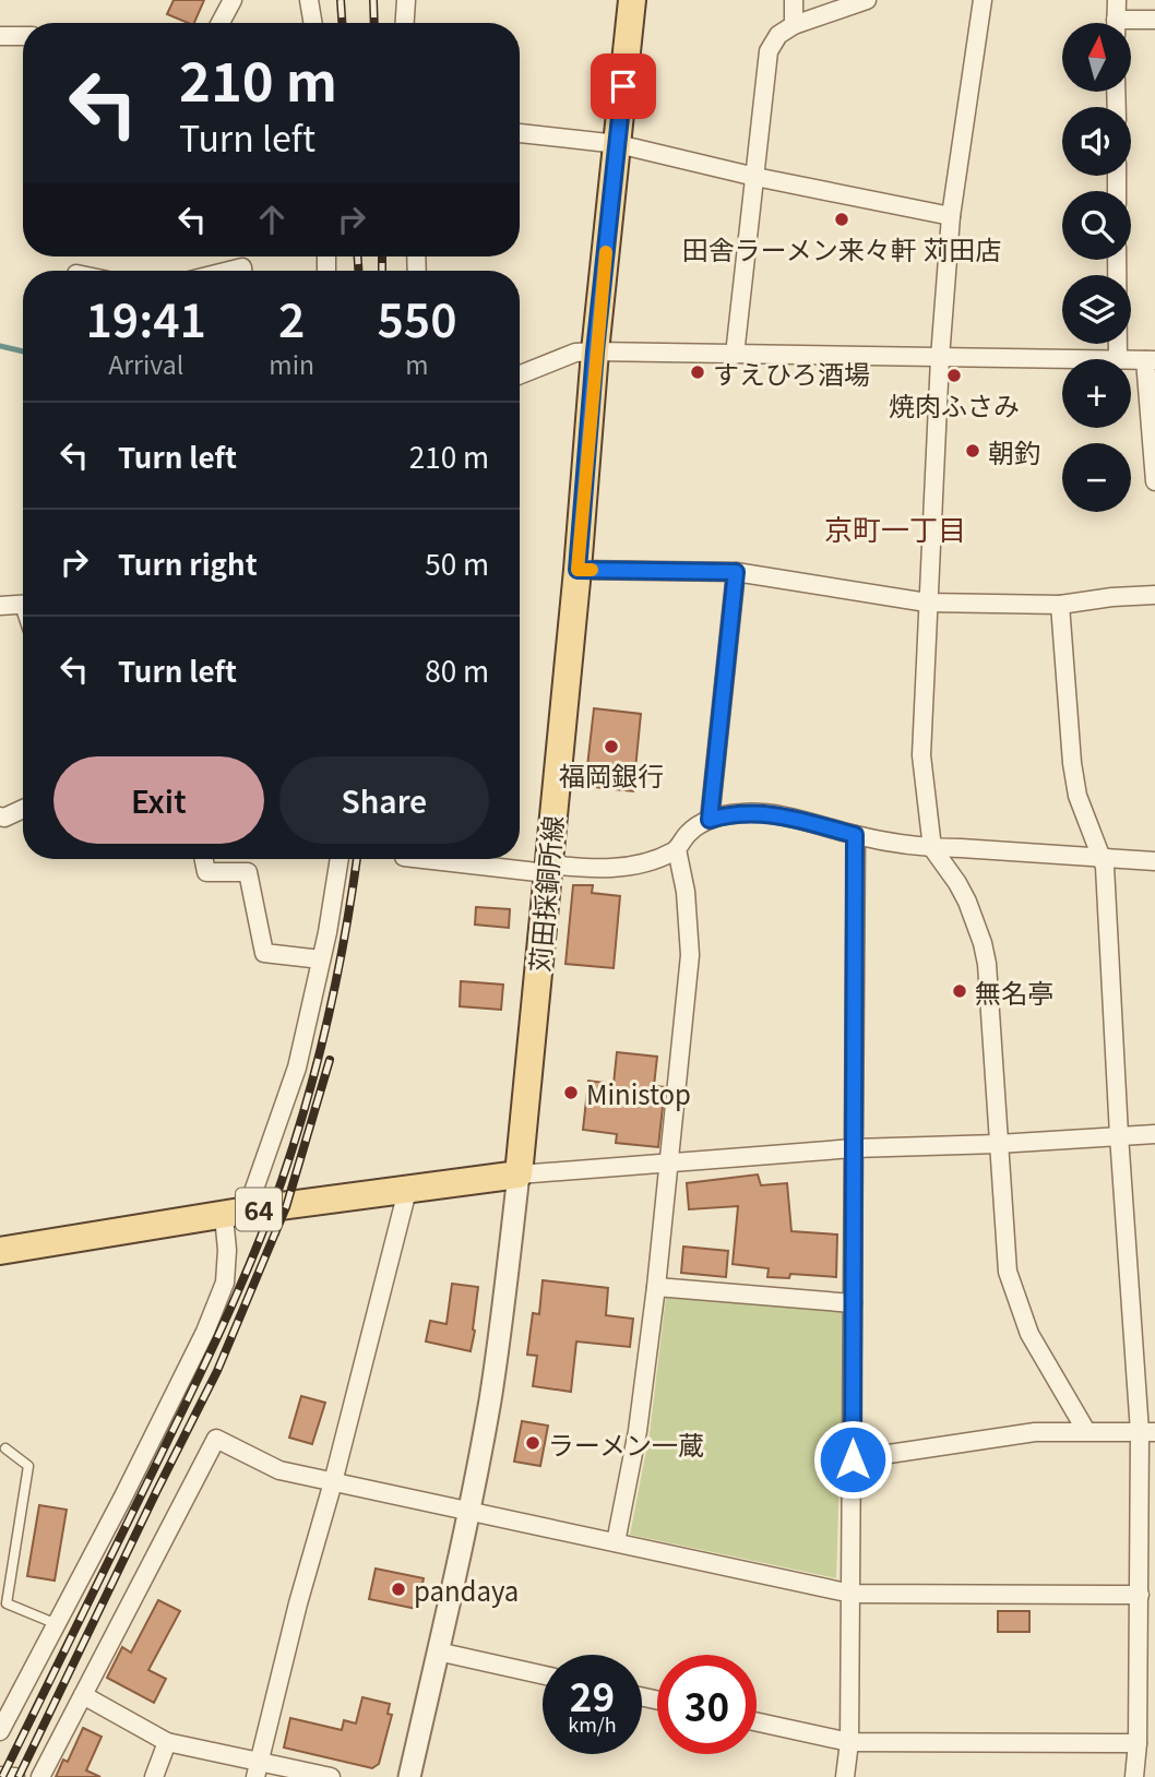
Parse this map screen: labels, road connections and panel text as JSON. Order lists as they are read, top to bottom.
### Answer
{
  "streets": {
    "main road": ["苅田採銅所線", "64"]
  },
  "crossings": [
    ["苅田採銅所線", "64"]
  ],
  "districts": ["京町一丁目"],
  "places": [
    "田舎ラーメン来々軒 苅田店",
    "すえひろ酒場",
    "焼肉ふさみ",
    "朝釣",
    "福岡銀行",
    "無名亭",
    "Ministop",
    "ラーメン一蔵",
    "pandaya"
  ],
  "north": "top",
  "page": {
    "map_buttons": ["+", "−"],
    "turn": ["210 m", "Turn left"],
    "eta": [
      "19:41",
      "Arrival",
      "2",
      "min",
      "550",
      "m"
    ],
    "list": [
      {
        "name": "Turn left",
        "value": "210 m"
      },
      {
        "name": "Turn right",
        "value": "50 m"
      },
      {
        "name": "Turn left",
        "value": "80 m"
      }
    ],
    "buttons": ["Exit", "Share"],
    "speed": "29 km/h",
    "limit": "30"
  }
}
